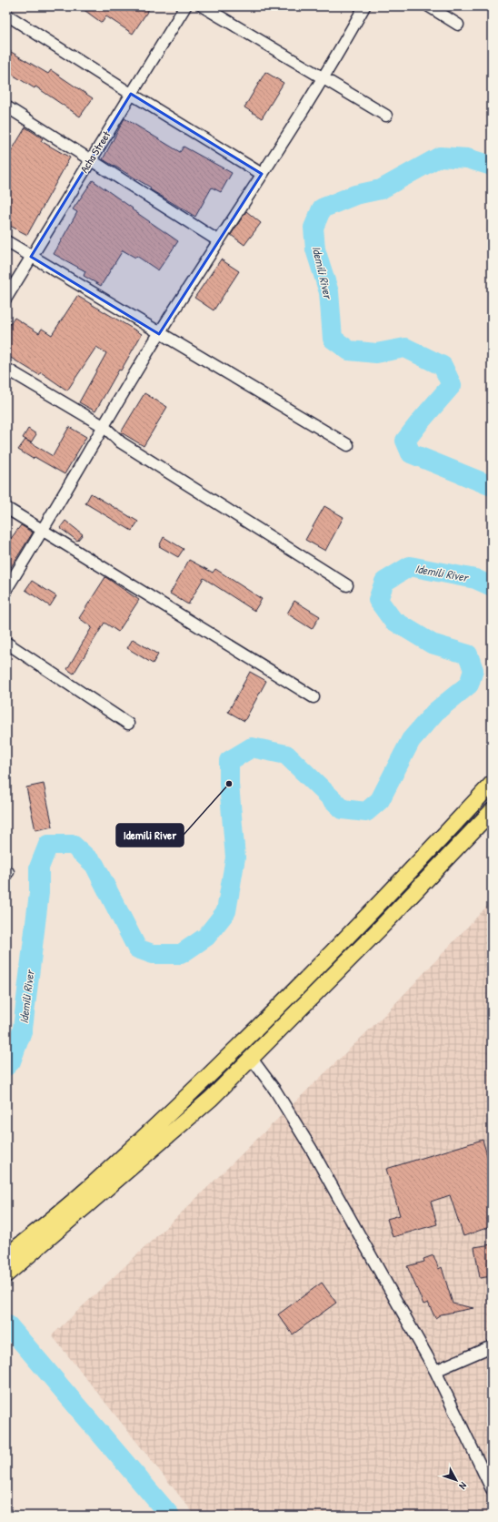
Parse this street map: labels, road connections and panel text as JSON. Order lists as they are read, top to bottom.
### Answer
{
  "streets": {
    "street": ["Acha Street"]
  },
  "water": ["Idemili River"],
  "places": ["Idemili River"],
  "north": "bottom right"
}
